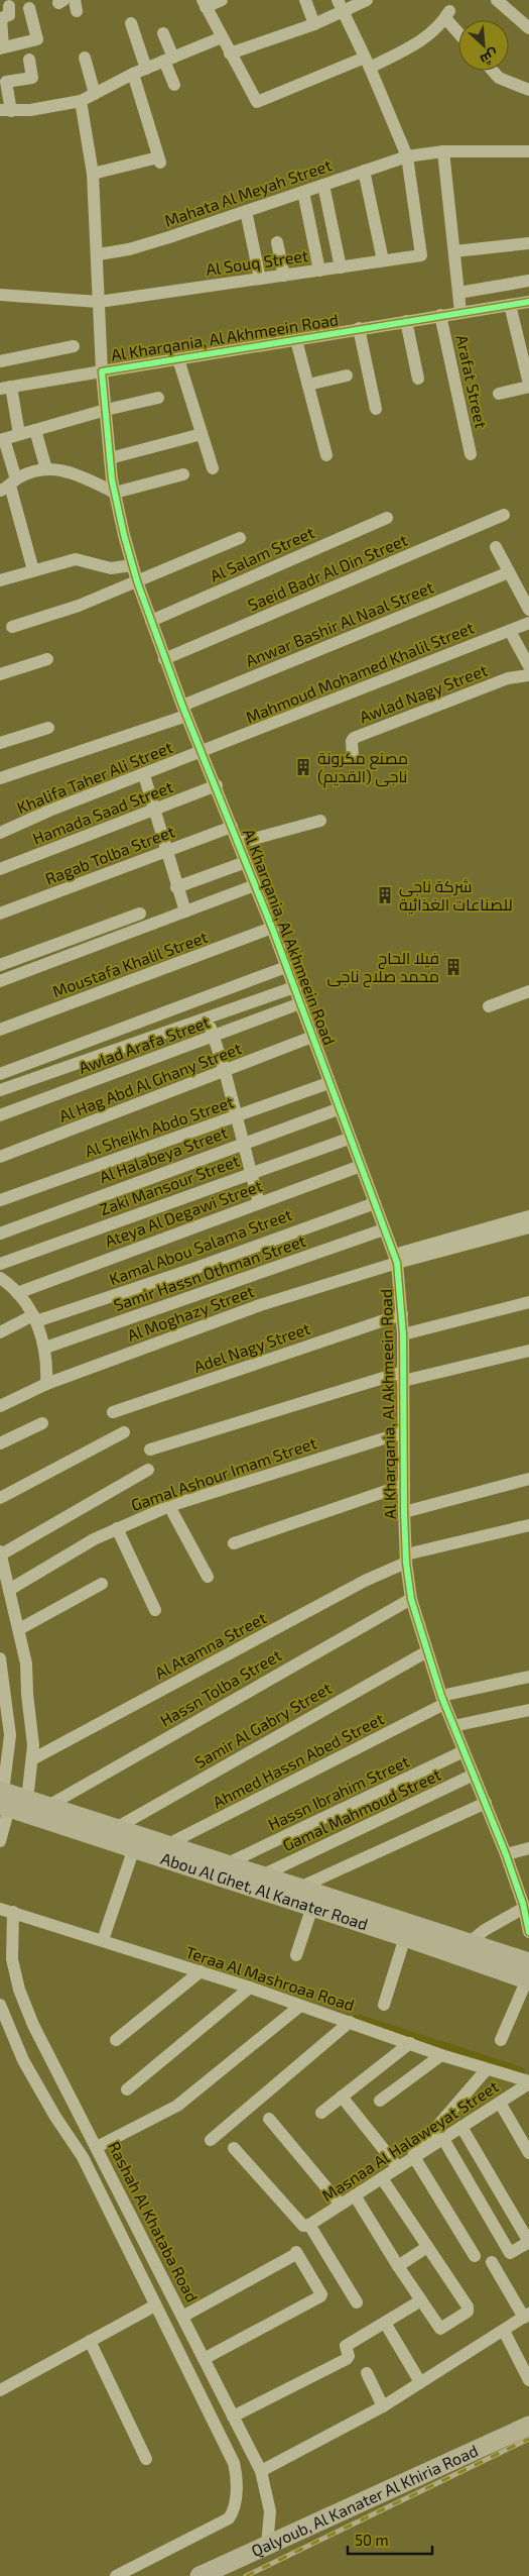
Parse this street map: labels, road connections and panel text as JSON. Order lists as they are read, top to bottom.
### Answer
{
  "streets": {
    "main road": ["Abou Al Ghet, Al Kanater Road", "Qalyoub, Al Kanater Al Khiria Road"],
    "street": [
      "Mahata Al Meyah Street",
      "Al Souq Street",
      "Al Kharqania, Al Akhmeein Road",
      "Arafat Street",
      "Al Salam Street",
      "Saeid Badr Al Din Street",
      "Anwar Bashir Al Naal Street",
      "Mahmoud Mohamed Khalil Street",
      "Awlad Nagy Street",
      "Khalifa Taher Ali Street",
      "Hamada Saad Street",
      "Ragab Tolba Street",
      "Moustafa Khalil Street",
      "Awlad Arafa Street",
      "Al Hag Abd Al Ghany Street",
      "Al Sheikh Abdo Street",
      "Al Halabeya Street",
      "Zaki Mansour Street",
      "Ateya Al Degawi Street",
      "Kamal Abou Salama Street",
      "Samir Hassn Othman Street",
      "Al Moghazy Street",
      "Adel Nagy Street",
      "Gamal Ashour Imam Street",
      "Al Atamna Street",
      "Hassn Tolba Street",
      "Samir Al Gabry Street",
      "Ahmed Hassn Abed Street",
      "Hassn Ibrahim Street",
      "Gamal Mahmoud Street",
      "Teraa Al Mashroaa Road",
      "Masnaa Al Halaweyat Street",
      "Rashah Al Khataba Road"
    ]
  },
  "crossings": [
    ["Mahata Al Meyah Street", "Al Souq Street"],
    ["Al Kharqania, Al Akhmeein Road", "Arafat Street"],
    ["Al Kharqania, Al Akhmeein Road", "Al Salam Street"],
    ["Al Kharqania, Al Akhmeein Road", "Saeid Badr Al Din Street"],
    ["Al Kharqania, Al Akhmeein Road", "Anwar Bashir Al Naal Street"],
    ["Al Kharqania, Al Akhmeein Road", "Mahmoud Mohamed Khalil Street"],
    ["Al Kharqania, Al Akhmeein Road", "Khalifa Taher Ali Street"],
    ["Al Kharqania, Al Akhmeein Road", "Hamada Saad Street"],
    ["Al Kharqania, Al Akhmeein Road", "Ragab Tolba Street"],
    ["Al Kharqania, Al Akhmeein Road", "Moustafa Khalil Street"],
    ["Al Kharqania, Al Akhmeein Road", "Awlad Arafa Street"],
    ["Al Kharqania, Al Akhmeein Road", "Al Hag Abd Al Ghany Street"],
    ["Al Kharqania, Al Akhmeein Road", "Al Sheikh Abdo Street"],
    ["Al Kharqania, Al Akhmeein Road", "Al Halabeya Street"],
    ["Al Kharqania, Al Akhmeein Road", "Zaki Mansour Street"],
    ["Al Kharqania, Al Akhmeein Road", "Ateya Al Degawi Street"],
    ["Al Kharqania, Al Akhmeein Road", "Kamal Abou Salama Street"],
    ["Al Kharqania, Al Akhmeein Road", "Samir Hassn Othman Street"],
    ["Al Kharqania, Al Akhmeein Road", "Al Moghazy Street"],
    ["Al Kharqania, Al Akhmeein Road", "Adel Nagy Street"],
    ["Al Kharqania, Al Akhmeein Road", "Gamal Ashour Imam Street"],
    ["Al Kharqania, Al Akhmeein Road", "Al Atamna Street"],
    ["Al Kharqania, Al Akhmeein Road", "Hassn Tolba Street"],
    ["Al Kharqania, Al Akhmeein Road", "Samir Al Gabry Street"],
    ["Al Kharqania, Al Akhmeein Road", "Ahmed Hassn Abed Street"],
    ["Al Kharqania, Al Akhmeein Road", "Hassn Ibrahim Street"],
    ["Al Kharqania, Al Akhmeein Road", "Gamal Mahmoud Street"],
    ["Mahmoud Mohamed Khalil Street", "Khalifa Taher Ali Street"],
    ["Khalifa Taher Ali Street", "Moustafa Khalil Street"],
    ["Hamada Saad Street", "Moustafa Khalil Street"],
    ["Ragab Tolba Street", "Moustafa Khalil Street"],
    ["Hassn Tolba Street", "Abou Al Ghet, Al Kanater Road"],
    ["Samir Al Gabry Street", "Abou Al Ghet, Al Kanater Road"],
    ["Ahmed Hassn Abed Street", "Abou Al Ghet, Al Kanater Road"],
    ["Hassn Ibrahim Street", "Abou Al Ghet, Al Kanater Road"],
    ["Gamal Mahmoud Street", "Abou Al Ghet, Al Kanater Road"],
    ["Teraa Al Mashroaa Road", "Masnaa Al Halaweyat Street"],
    ["Teraa Al Mashroaa Road", "Rashah Al Khataba Road"],
    ["Rashah Al Khataba Road", "Qalyoub, Al Kanater Al Khiria Road"]
  ],
  "places": {
    "building": ["مصنع مكرونة ناجى (القديم)", "شركة ناجى للصناعات الغذائية", "فيلا الحاج محمد صلاح ناجى"]
  },
  "scale_bar": "50 m",
  "north": "bottom right"
}
